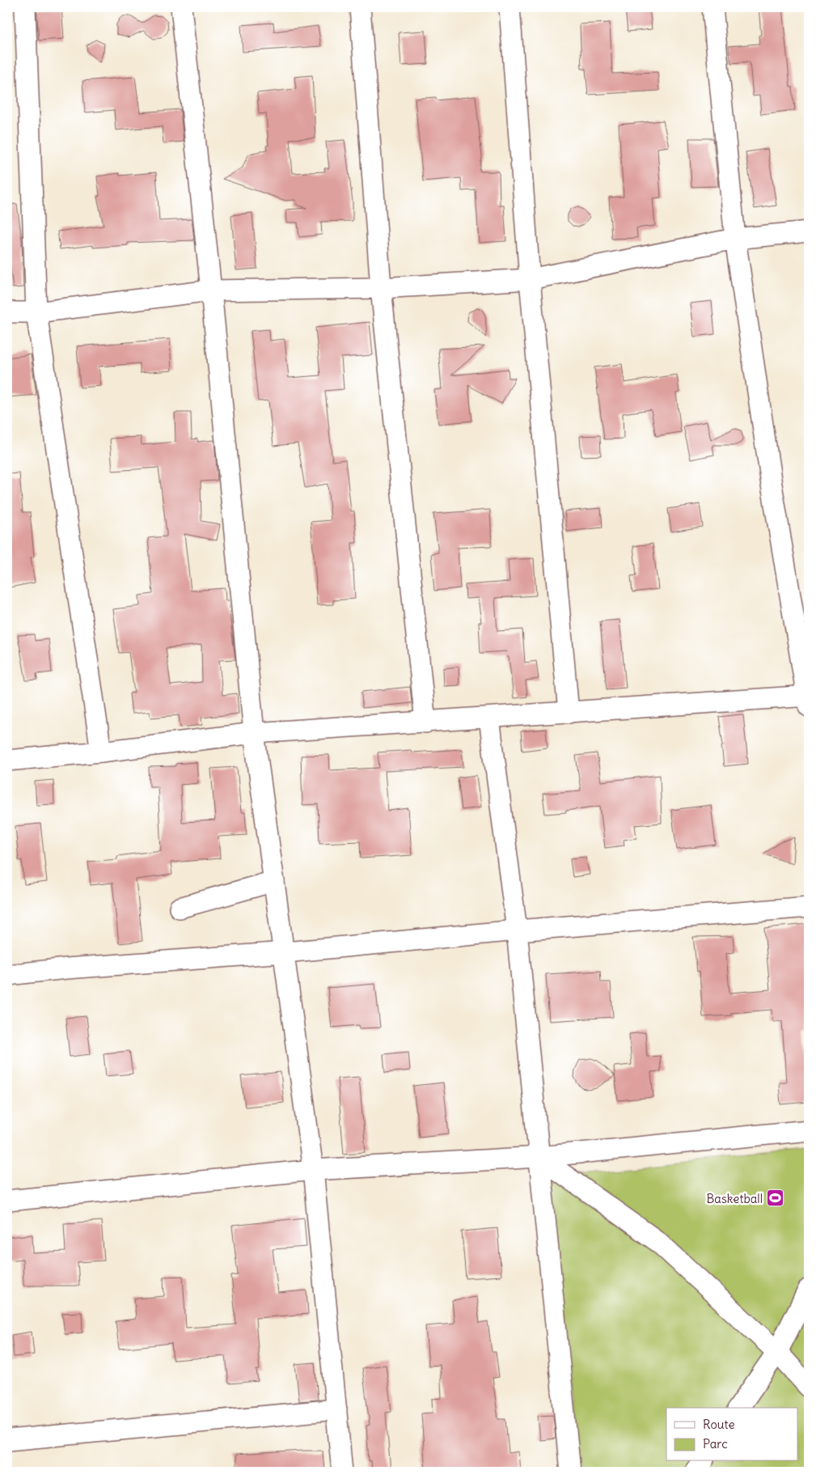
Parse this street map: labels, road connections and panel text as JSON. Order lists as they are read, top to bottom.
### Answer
{
  "places": {
    "sports": ["Basketball"]
  },
  "legend": ["Route", "Parc"]
}
